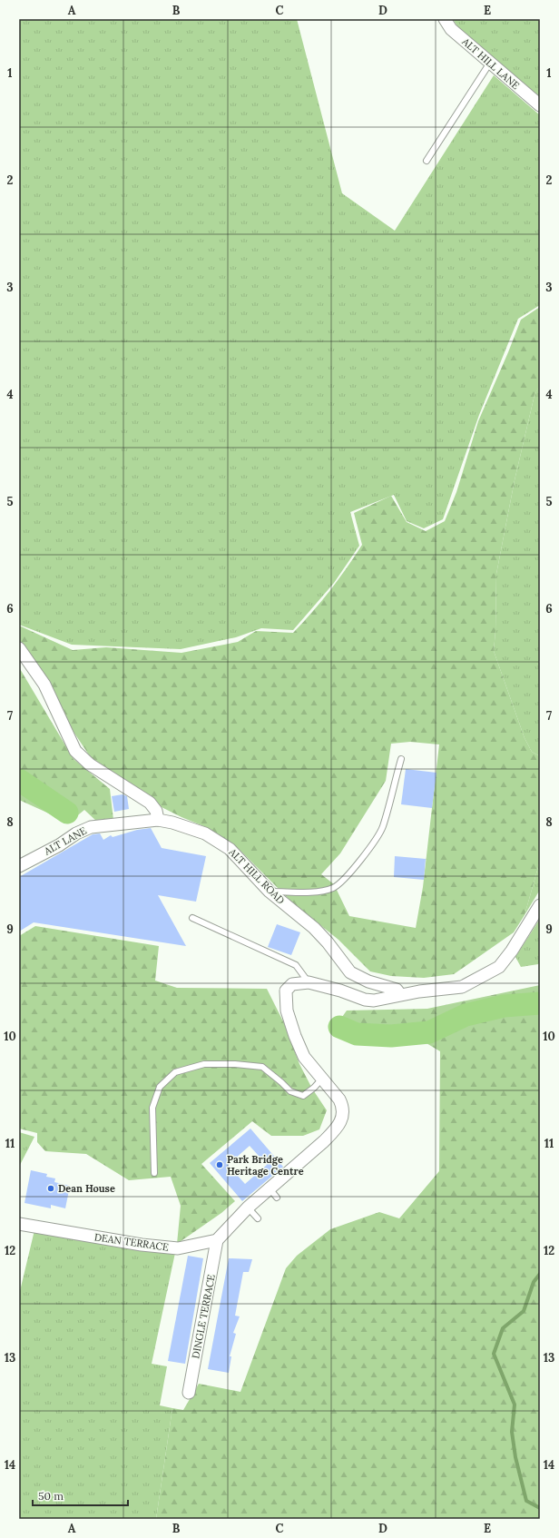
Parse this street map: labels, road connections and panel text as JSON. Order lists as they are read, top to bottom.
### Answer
{
  "streets": {
    "street": [
      "ALT HILL LANE",
      "ALT LANE",
      "ALT HILL ROAD",
      "DEAN TERRACE",
      "DINGLE TERRACE"
    ]
  },
  "crossings": [
    ["ALT LANE", "ALT HILL ROAD"],
    ["DEAN TERRACE", "DINGLE TERRACE"]
  ],
  "places": ["Park Bridge Heritage Centre", "Dean House"],
  "scale_bar": "50 m",
  "grid": {
    "columns": [
      "A",
      "B",
      "C",
      "D",
      "E"
    ],
    "rows": [
      "1",
      "2",
      "3",
      "4",
      "5",
      "6",
      "7",
      "8",
      "9",
      "10",
      "11",
      "12",
      "13",
      "14"
    ]
  }
}
